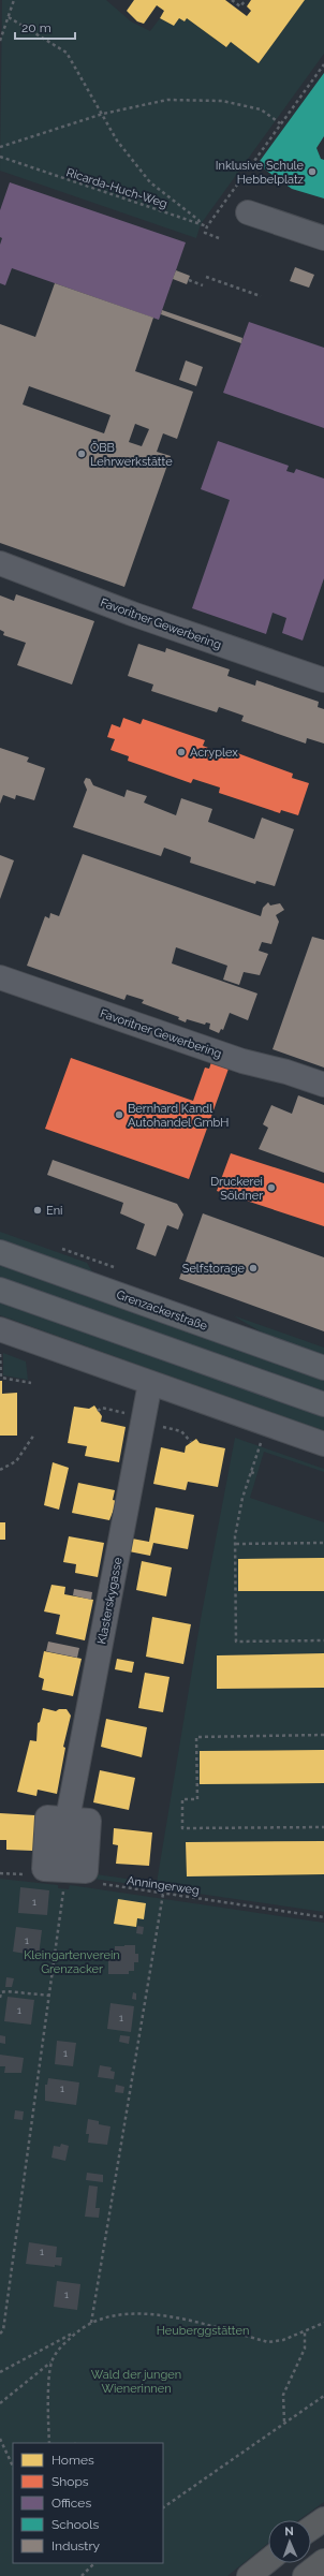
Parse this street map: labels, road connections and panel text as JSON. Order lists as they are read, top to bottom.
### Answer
{
  "streets": {
    "main road": ["Grenzackerstraße"],
    "street": ["Favoritner Gewerbering", "Klasterskygasse"],
    "path": ["Ricarda-Huch-Weg", "Anningerweg"]
  },
  "parks": ["Kleingartenverein Grenzacker", "Heuberggstätten", "Wald der jungen Wienerinnen"],
  "places": [
    "Inklusive Schule Hebbelplatz",
    "ÖBB Lehrwerkstätte",
    "Acryplex",
    "Bernhard Kandl Autohandel GmbH",
    "Druckerei Söldner",
    "Eni",
    "Selfstorage"
  ],
  "house_numbers": [
    "1",
    "1",
    "1",
    "1",
    "1",
    "1",
    "1",
    "1"
  ],
  "legend": [
    "Homes",
    "Shops",
    "Offices",
    "Schools",
    "Industry"
  ],
  "scale_bar": "20 m",
  "north": "top"
}
